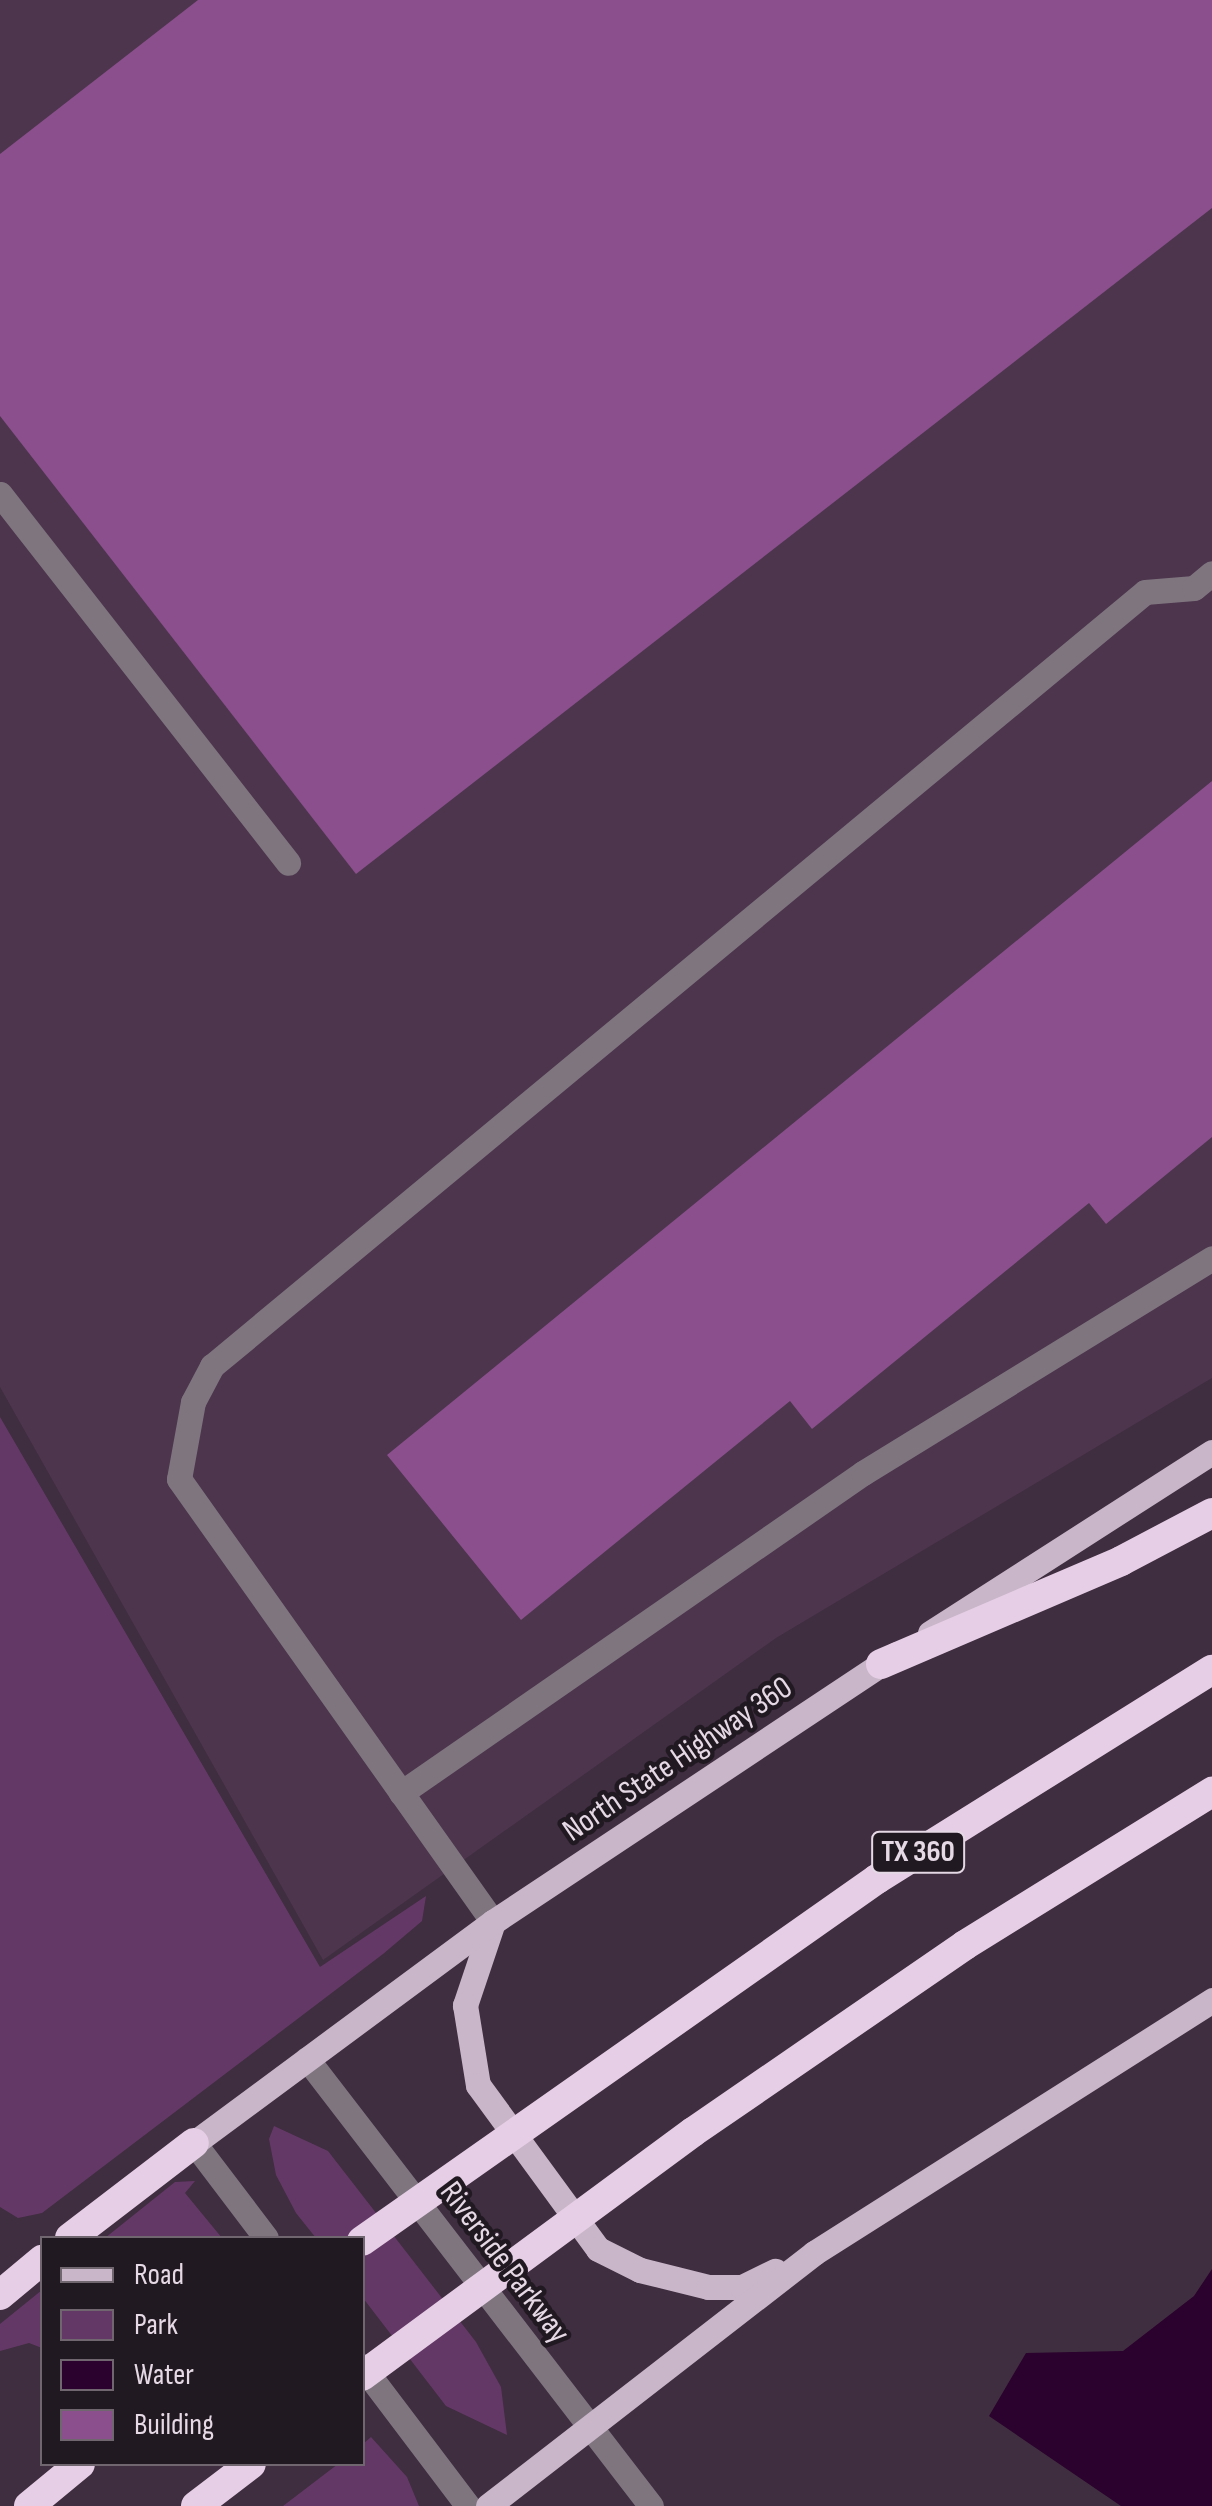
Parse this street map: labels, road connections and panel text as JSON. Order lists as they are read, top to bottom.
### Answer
{
  "streets": {
    "highway": ["TX 360"],
    "main road": ["North State Highway 360"],
    "street": ["Riverside Parkway"]
  },
  "crossings": [
    ["North State Highway 360", "Riverside Parkway"]
  ],
  "legend": [
    "Road",
    "Park",
    "Water",
    "Building"
  ]
}
